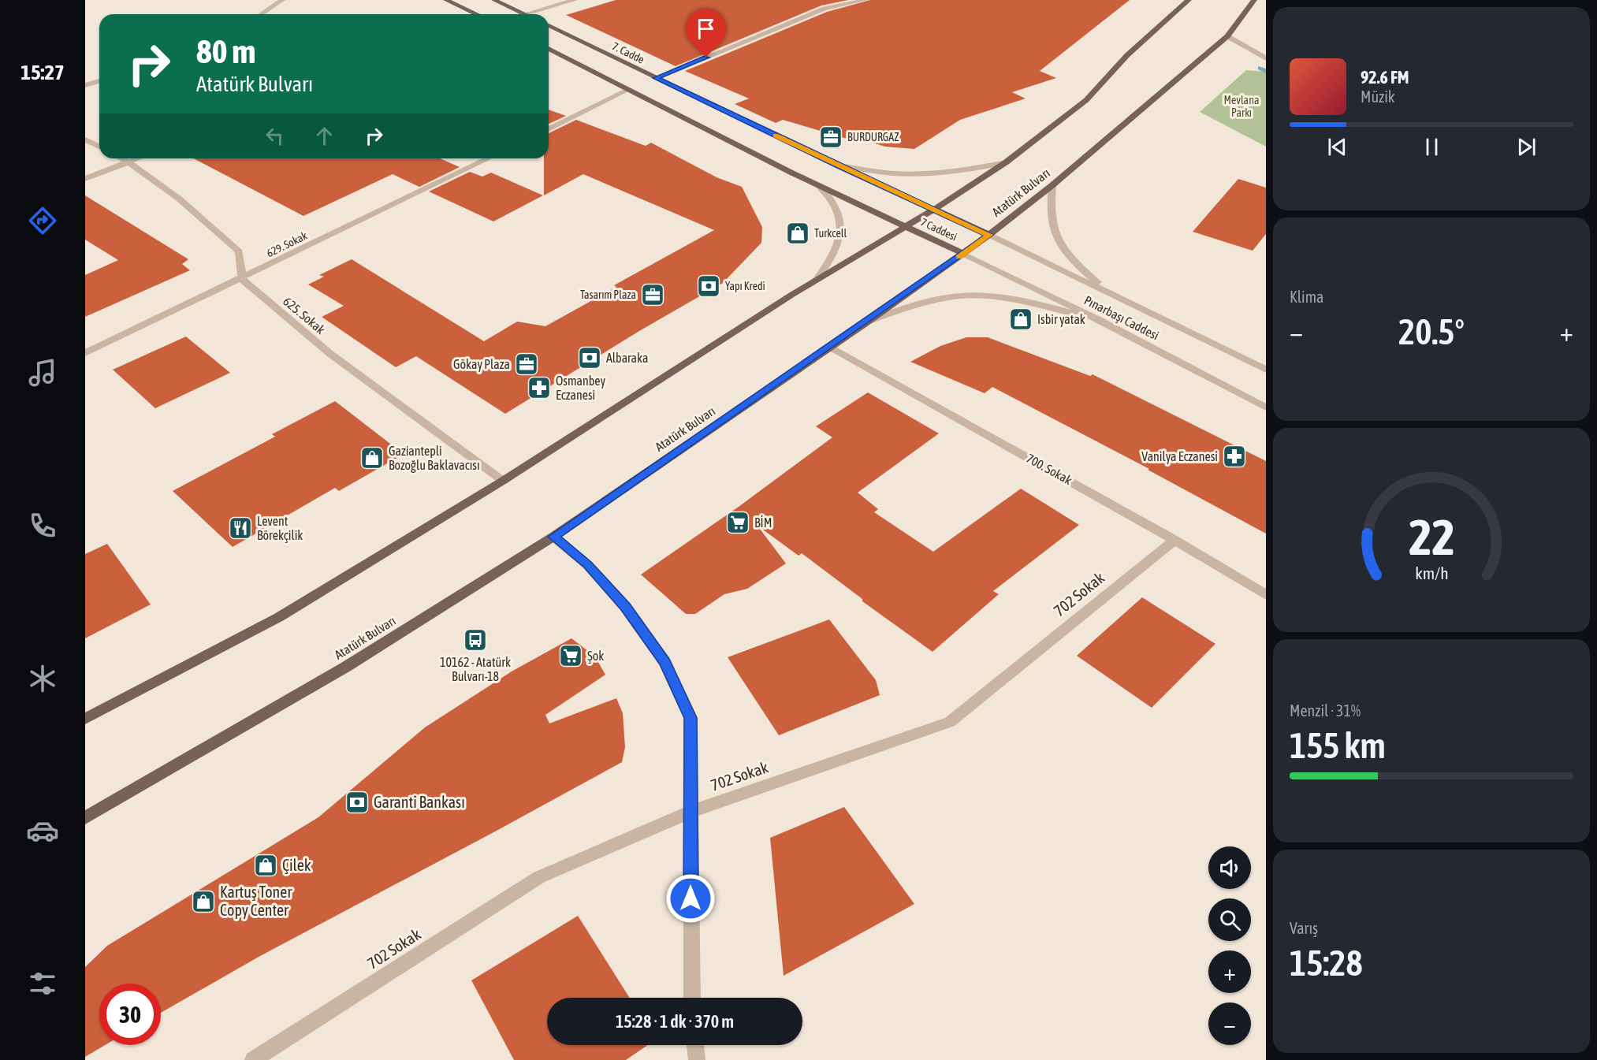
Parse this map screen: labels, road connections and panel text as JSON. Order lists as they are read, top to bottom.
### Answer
{
  "streets": {
    "main road": ["7. Cadde", "Atatürk Bulvarı", "7 Caddesi"],
    "street": [
      "629. Sokak",
      "625. Sokak",
      "Pınarbaşı Caddesi",
      "700. Sokak",
      "702 Sokak"
    ]
  },
  "crossings": [
    ["7. Cadde", "7 Caddesi"],
    ["Atatürk Bulvarı", "7 Caddesi"],
    ["Atatürk Bulvarı", "Pınarbaşı Caddesi"],
    ["Atatürk Bulvarı", "700. Sokak"],
    ["7 Caddesi", "Pınarbaşı Caddesi"],
    ["629. Sokak", "625. Sokak"],
    ["700. Sokak", "702 Sokak"]
  ],
  "parks": ["Mevlana Parkı"],
  "places": {
    "office": ["BURDURGAZ", "Tasarım Plaza", "Gökay Plaza"],
    "shop": [
      "Turkcell",
      "Isbir yatak",
      "Gaziantepli Bozoğlu Baklavacısı",
      "Çilek",
      "Kartuş Toner Copy Center"
    ],
    "bank": ["Yapı Kredi", "Albaraka", "Garanti Bankası"],
    "pharmacy": ["Osmanbey Eczanesi", "Vanilya Eczanesi"],
    "supermarket": ["BİM", "Şok"],
    "restaurant": ["Levent Börekçilik"],
    "bus stop": ["10162 - Atatürk Bulvarı-18"]
  },
  "page": {
    "tabs": "15:27",
    "turn": ["80 m", "Atatürk Bulvarı"],
    "song": ["92.6 FM", "Müzik"],
    "tile": [
      "Klima",
      ["Menzil · 31%", "155 km"],
      ["Varış", "15:28"]
    ],
    "heat": ["−", "20.5°", "+"],
    "map_buttons": ["+", "−"],
    "limit": "30",
    "trip": "15:28 · 1 dk · 370 m",
    "gauge": ["22", "km/h"]
  }
}
